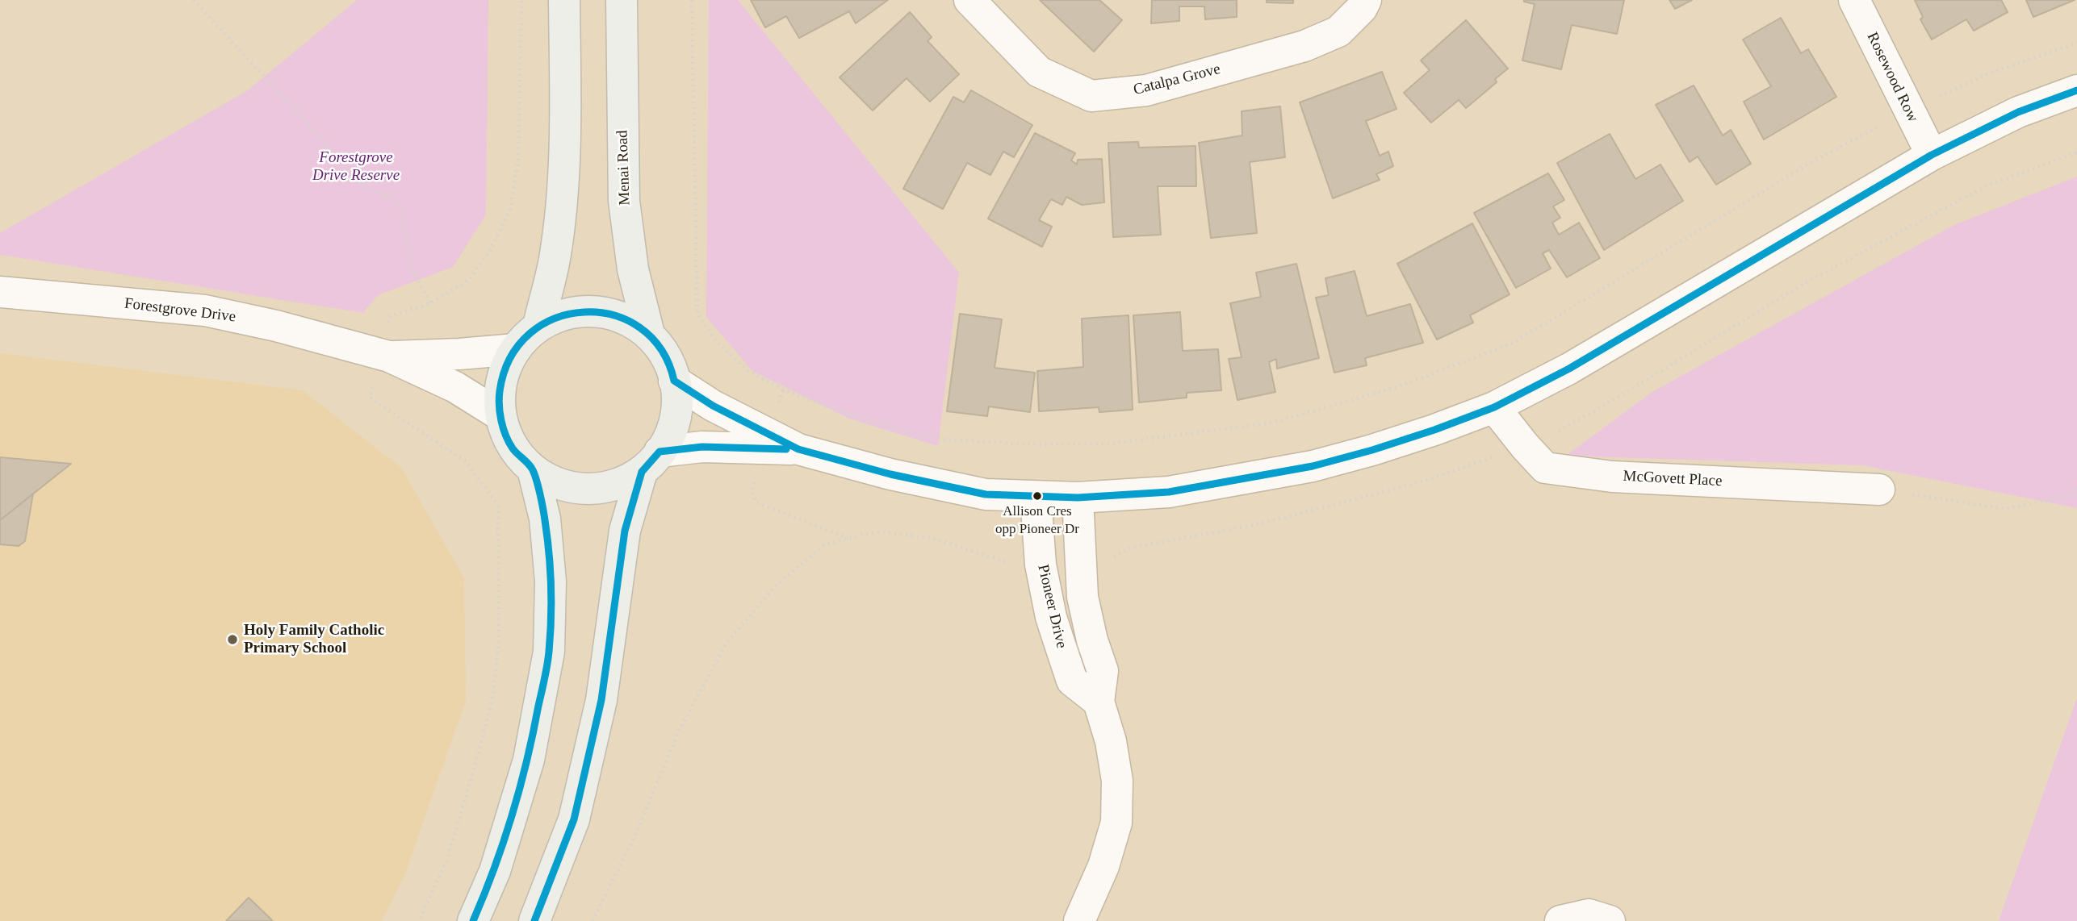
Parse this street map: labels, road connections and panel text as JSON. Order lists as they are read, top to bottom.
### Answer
{
  "streets": {
    "main road": ["Menai Road"],
    "street": [
      "Rosewood Row",
      "Catalpa Grove",
      "Forestgrove Drive",
      "McGovett Place",
      "Pioneer Drive"
    ]
  },
  "parks": ["Forestgrove Drive Reserve"],
  "places": ["Allison Cres opp Pioneer Dr", "Holy Family Catholic Primary School"]
}
